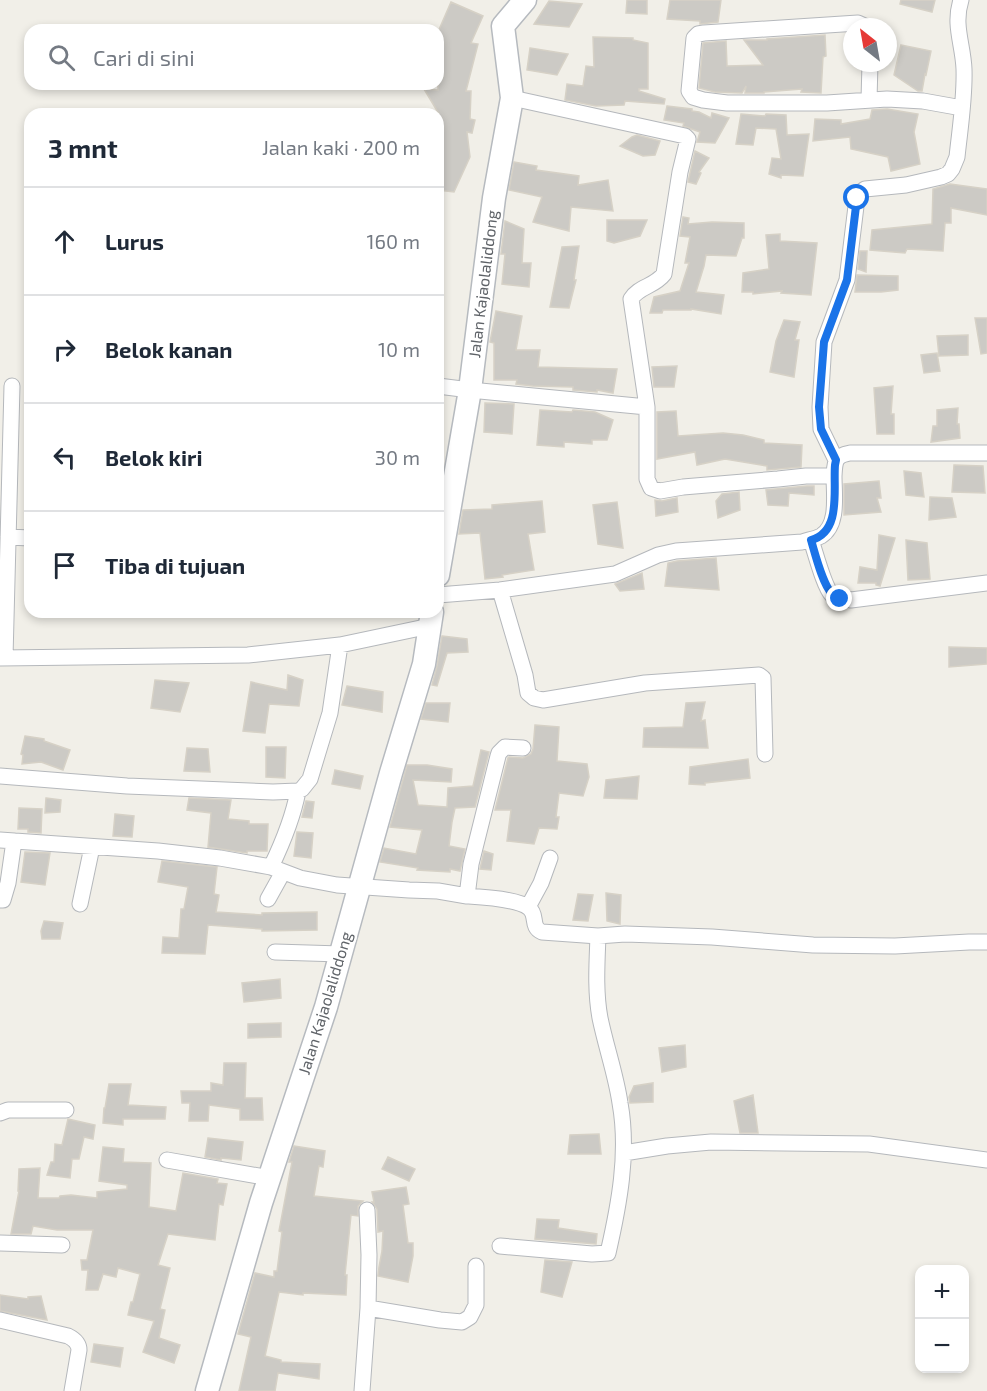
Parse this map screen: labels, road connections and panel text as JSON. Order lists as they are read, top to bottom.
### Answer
{
  "streets": {
    "street": ["Jalan Kajaolaliddong"]
  },
  "north": "top left",
  "page": {
    "search": "Cari di sini",
    "heading": ["3 mnt", "Jalan kaki · 200 m"],
    "list": [
      ["Lurus", "160 m"],
      ["Belok kanan", "10 m"],
      ["Belok kiri", "30 m"],
      "Tiba di tujuan"
    ],
    "map_buttons": ["+", "−"]
  }
}
